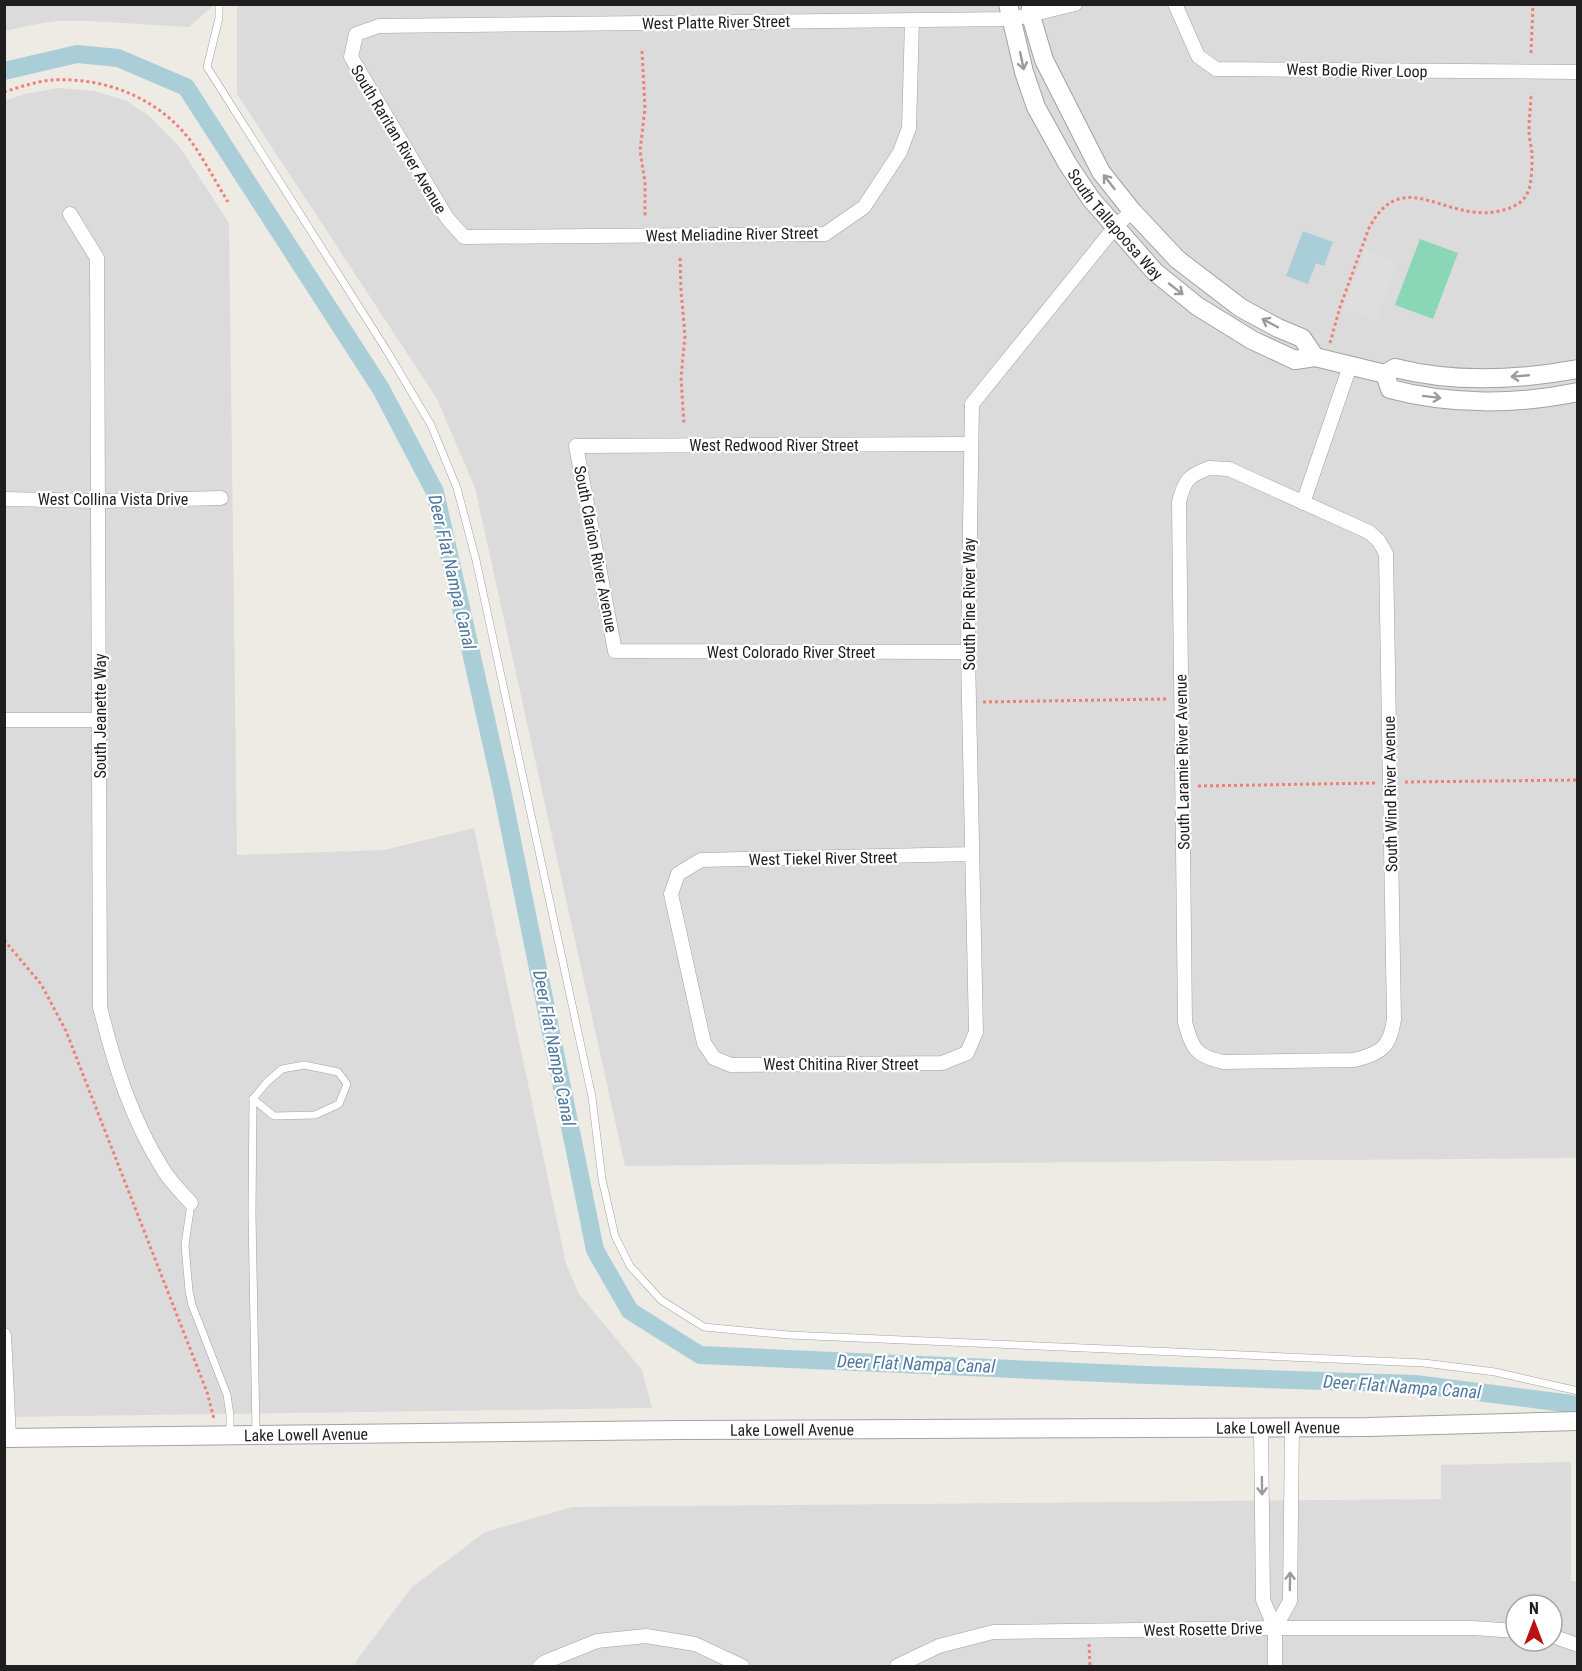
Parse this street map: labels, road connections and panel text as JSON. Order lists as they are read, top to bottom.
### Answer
{
  "streets": {
    "street": [
      "West Platte River Street",
      "West Bodie River Loop",
      "South Raritan River Avenue",
      "South Tallapoosa Way",
      "West Meliadine River Street",
      "West Redwood River Street",
      "West Collina Vista Drive",
      "South Clarion River Avenue",
      "South Pine River Way",
      "West Colorado River Street",
      "South Jeanette Way",
      "South Laramie River Avenue",
      "South Wind River Avenue",
      "West Tiekel River Street",
      "West Chitina River Street",
      "Lake Lowell Avenue",
      "West Rosette Drive"
    ]
  },
  "crossings": [
    ["West Platte River Street", "South Raritan River Avenue"],
    ["West Platte River Street", "South Tallapoosa Way"],
    ["West Platte River Street", "West Meliadine River Street"],
    ["South Raritan River Avenue", "West Meliadine River Street"],
    ["South Tallapoosa Way", "South Pine River Way"],
    ["West Redwood River Street", "South Clarion River Avenue"],
    ["West Redwood River Street", "South Pine River Way"],
    ["West Collina Vista Drive", "South Jeanette Way"],
    ["South Clarion River Avenue", "West Colorado River Street"],
    ["South Pine River Way", "West Colorado River Street"],
    ["South Pine River Way", "West Tiekel River Street"],
    ["South Pine River Way", "West Chitina River Street"],
    ["South Laramie River Avenue", "South Wind River Avenue"],
    ["West Tiekel River Street", "West Chitina River Street"]
  ],
  "water": ["Deer Flat Nampa Canal"],
  "north": "top"
}
